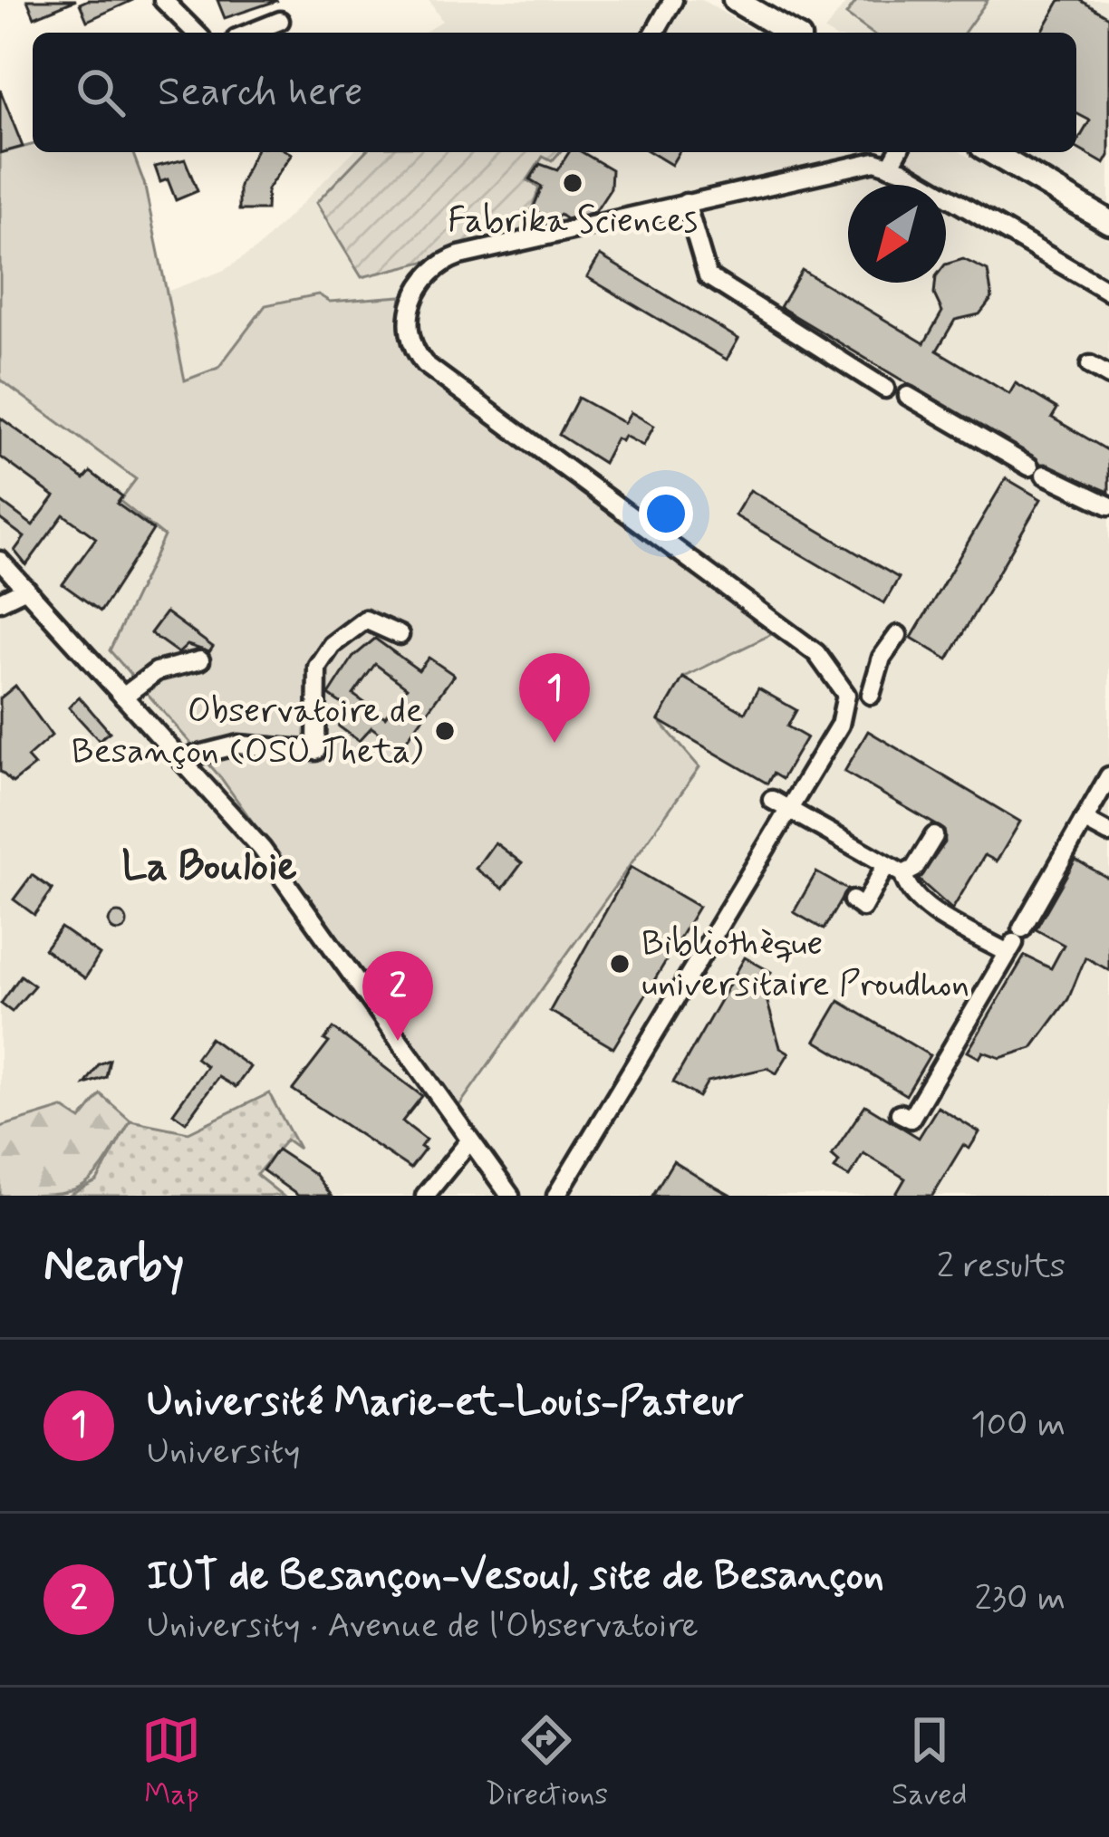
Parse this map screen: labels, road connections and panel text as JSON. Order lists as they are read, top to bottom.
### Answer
{
  "districts": ["La Bouloie"],
  "places": ["Fabrika Sciences", "Observatoire de Besançon (OSU Theta)", "Bibliothèque universitaire Proudhon"],
  "north": "bottom left",
  "page": {
    "search": "Search here",
    "pins": ["1", "2"],
    "heading": ["Nearby", "2 results"],
    "list": [
      {
        "mark": "1",
        "name": "Université Marie-et-Louis-Pasteur",
        "note": "University",
        "value": "100 m"
      },
      {
        "mark": "2",
        "name": "IUT de Besançon-Vesoul, site de Besançon",
        "note": "University · Avenue de l'Observatoire",
        "value": "230 m"
      }
    ],
    "nav": ["Map", "Directions", "Saved"]
  }
}
